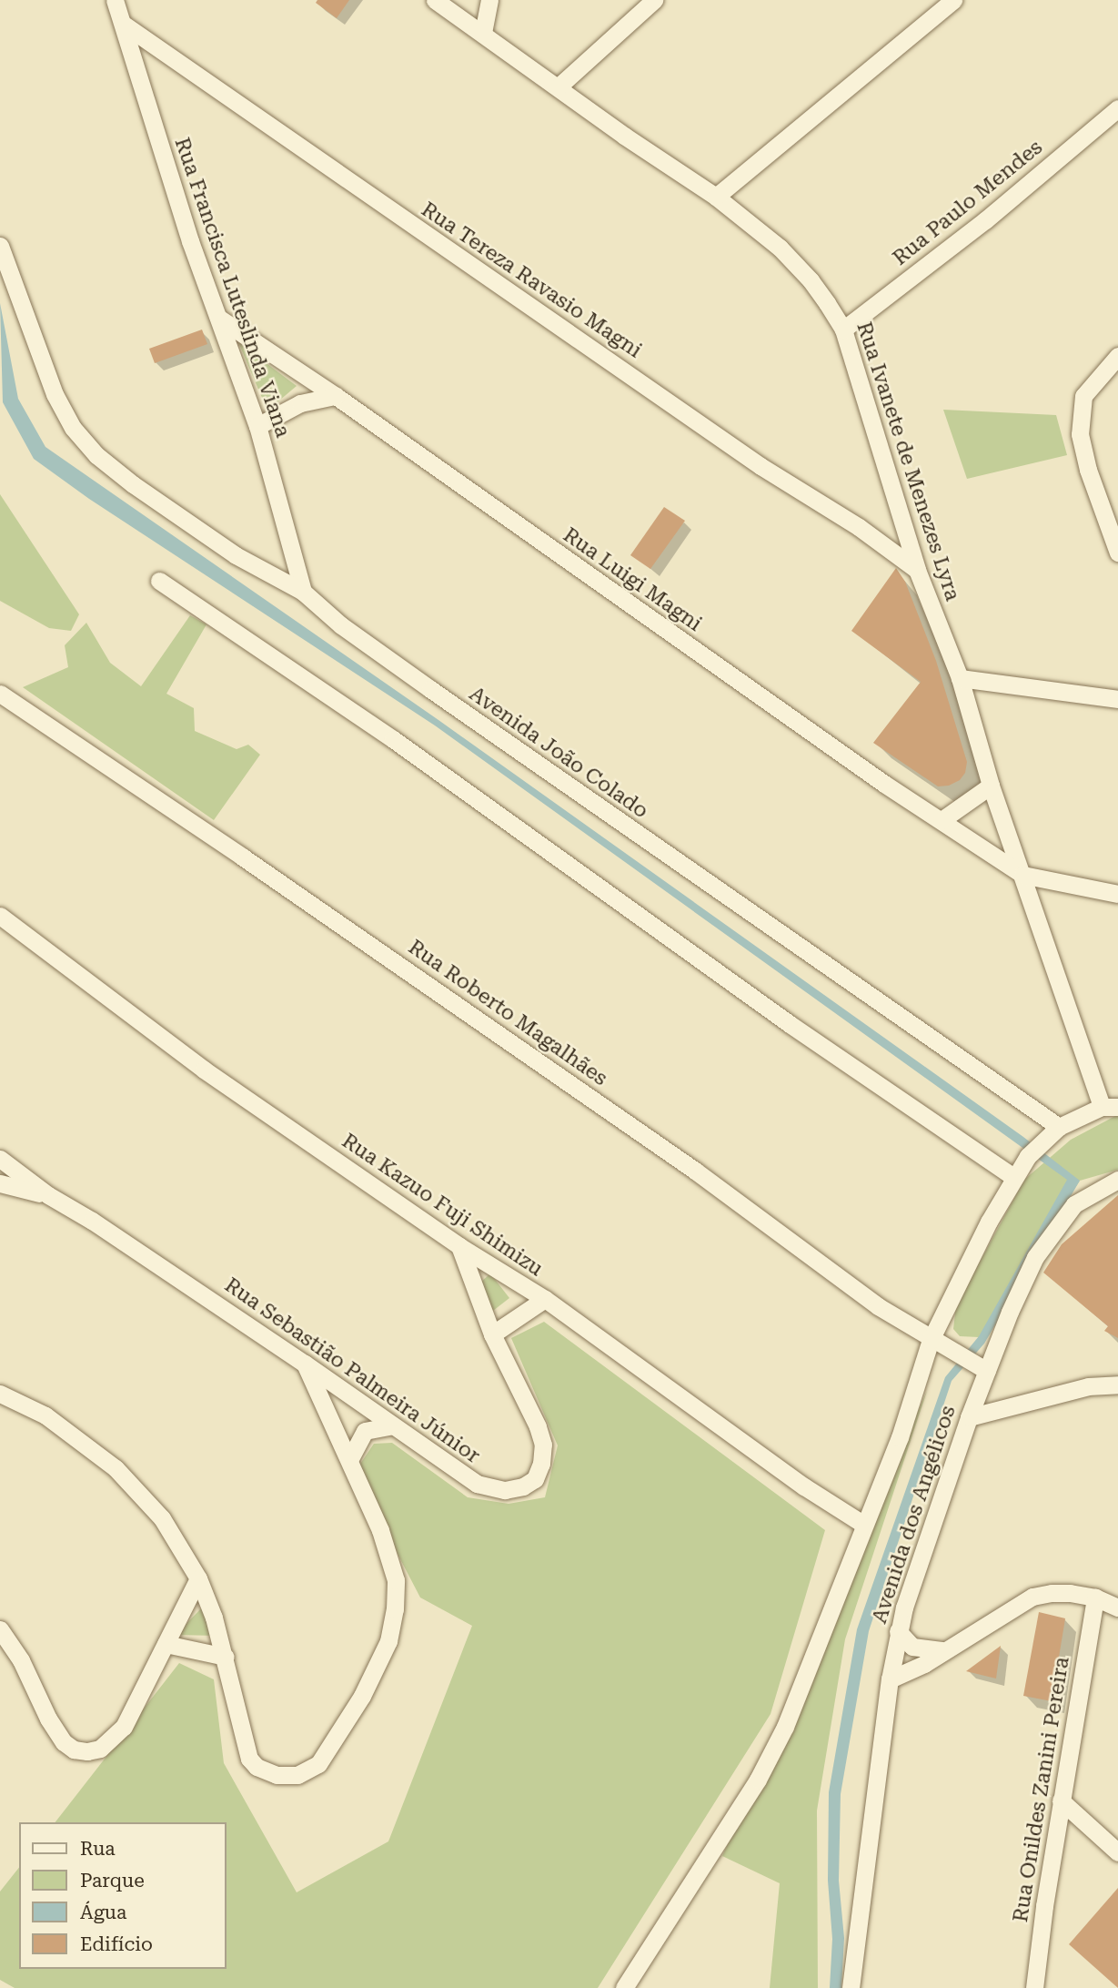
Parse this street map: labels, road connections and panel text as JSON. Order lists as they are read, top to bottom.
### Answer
{
  "streets": {
    "street": [
      "Rua Paulo Mendes",
      "Rua Tereza Ravasio Magni",
      "Rua Francisca Luteslinda Viana",
      "Rua Ivanete de Menezes Lyra",
      "Rua Luigi Magni",
      "Avenida João Colado",
      "Rua Roberto Magalhães",
      "Rua Kazuo Fuji Shimizu",
      "Rua Sebastião Palmeira Júnior",
      "Avenida dos Angélicos",
      "Rua Onildes Zanini Pereira"
    ]
  },
  "crossings": [
    ["Rua Paulo Mendes", "Rua Ivanete de Menezes Lyra"],
    ["Rua Tereza Ravasio Magni", "Rua Francisca Luteslinda Viana"],
    ["Rua Tereza Ravasio Magni", "Rua Ivanete de Menezes Lyra"],
    ["Rua Francisca Luteslinda Viana", "Rua Luigi Magni"],
    ["Rua Francisca Luteslinda Viana", "Avenida João Colado"],
    ["Rua Ivanete de Menezes Lyra", "Rua Luigi Magni"],
    ["Rua Roberto Magalhães", "Avenida dos Angélicos"]
  ],
  "legend": [
    "Rua",
    "Parque",
    "Água",
    "Edifício"
  ]
}
